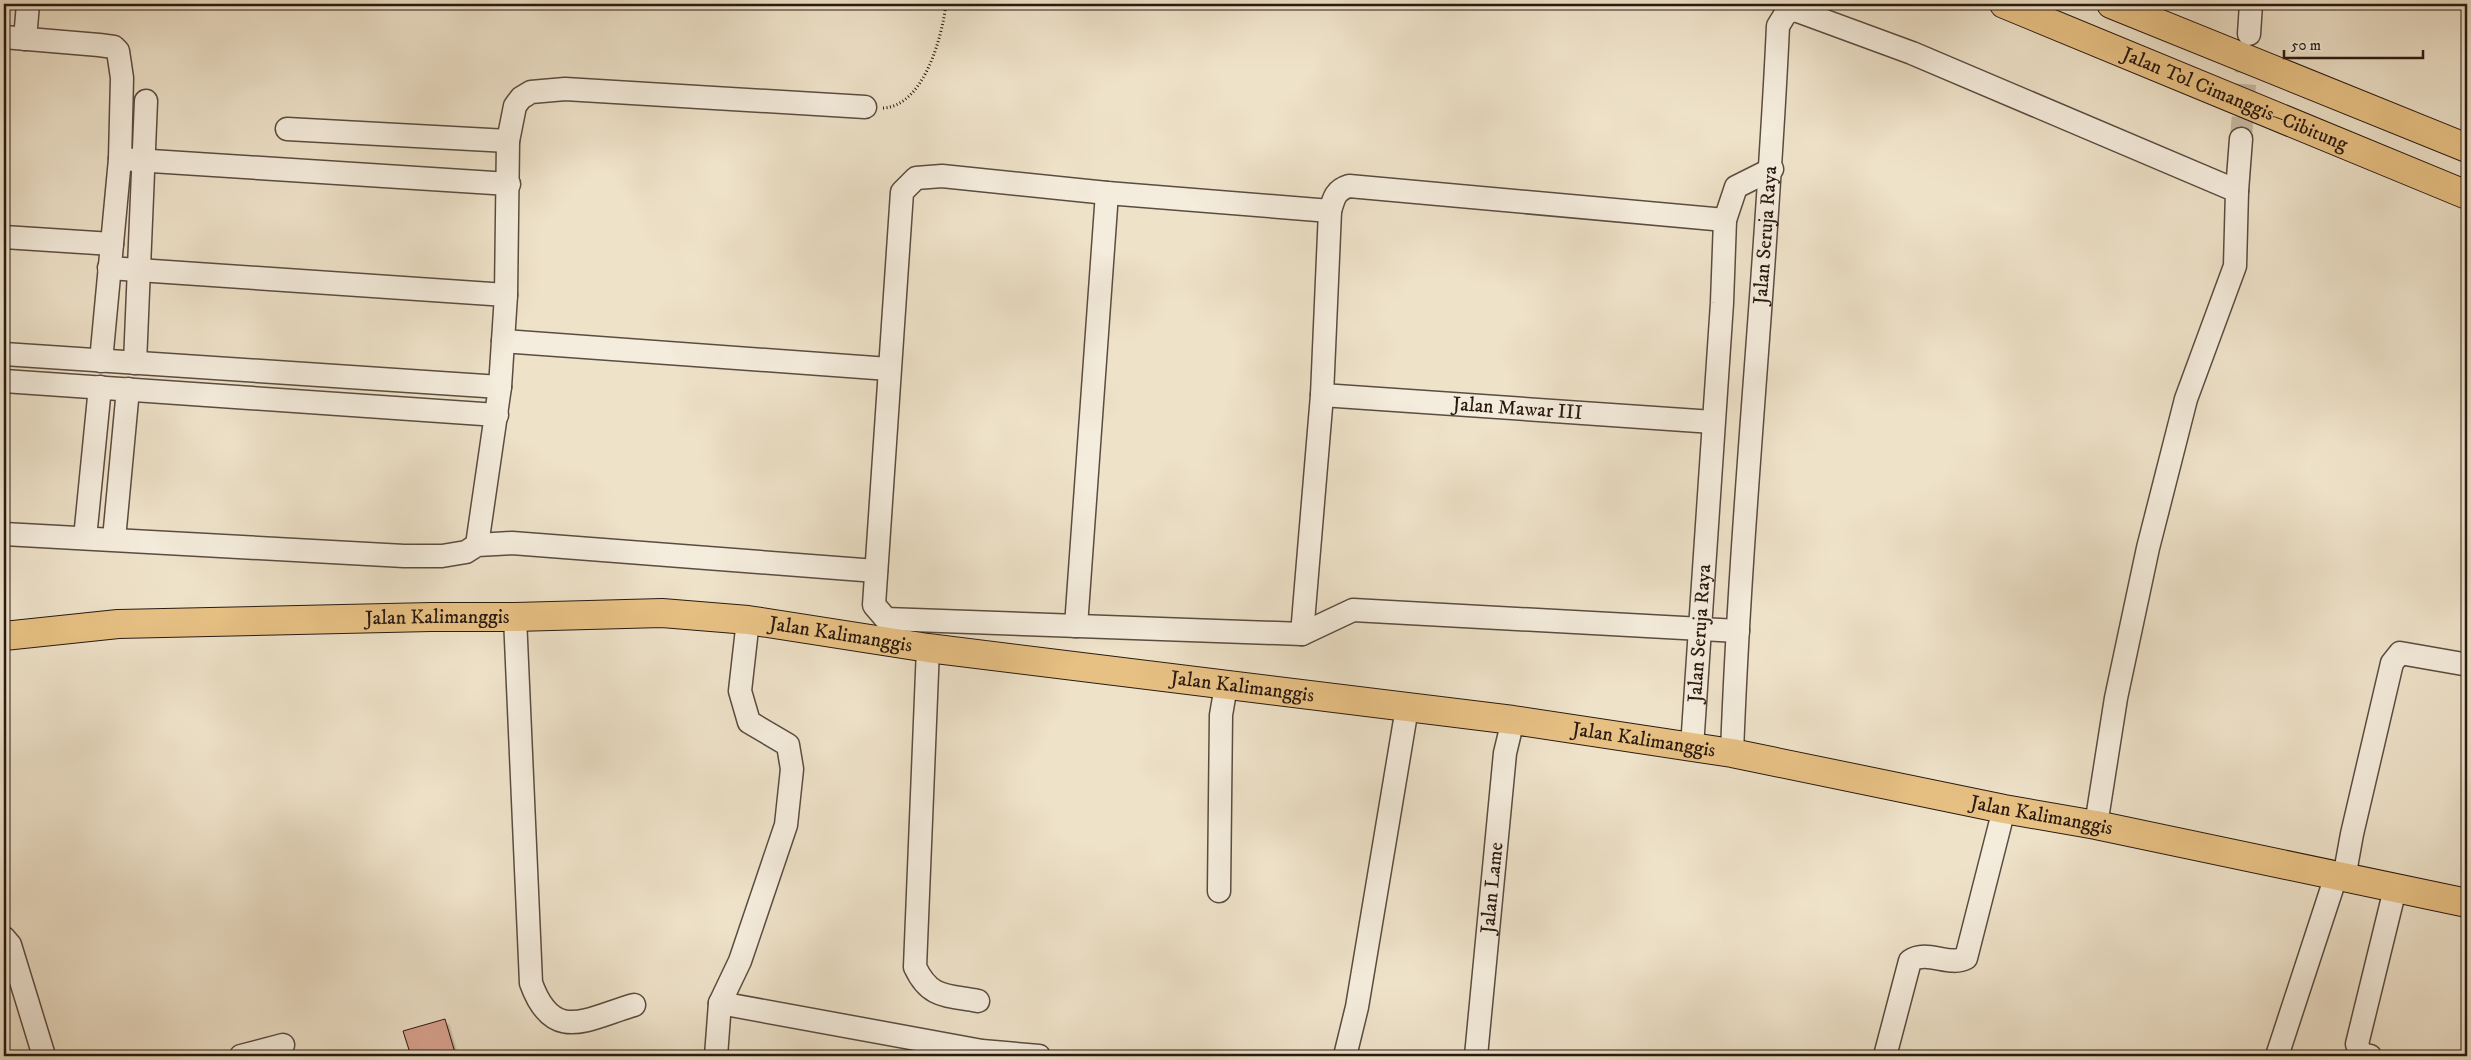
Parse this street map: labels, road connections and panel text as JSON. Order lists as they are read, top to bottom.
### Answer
{
  "streets": {
    "main road": ["Jalan Tol Cimanggis–Cibitung", "Jalan Kalimanggis"],
    "street": ["Jalan Seruja Raya", "Jalan Mawar III", "Jalan Lame"]
  },
  "crossings": [
    ["Jalan Seruja Raya", "Jalan Mawar III"],
    ["Jalan Seruja Raya", "Jalan Kalimanggis"],
    ["Jalan Kalimanggis", "Jalan Lame"]
  ],
  "scale_bar": "50 m"
}
